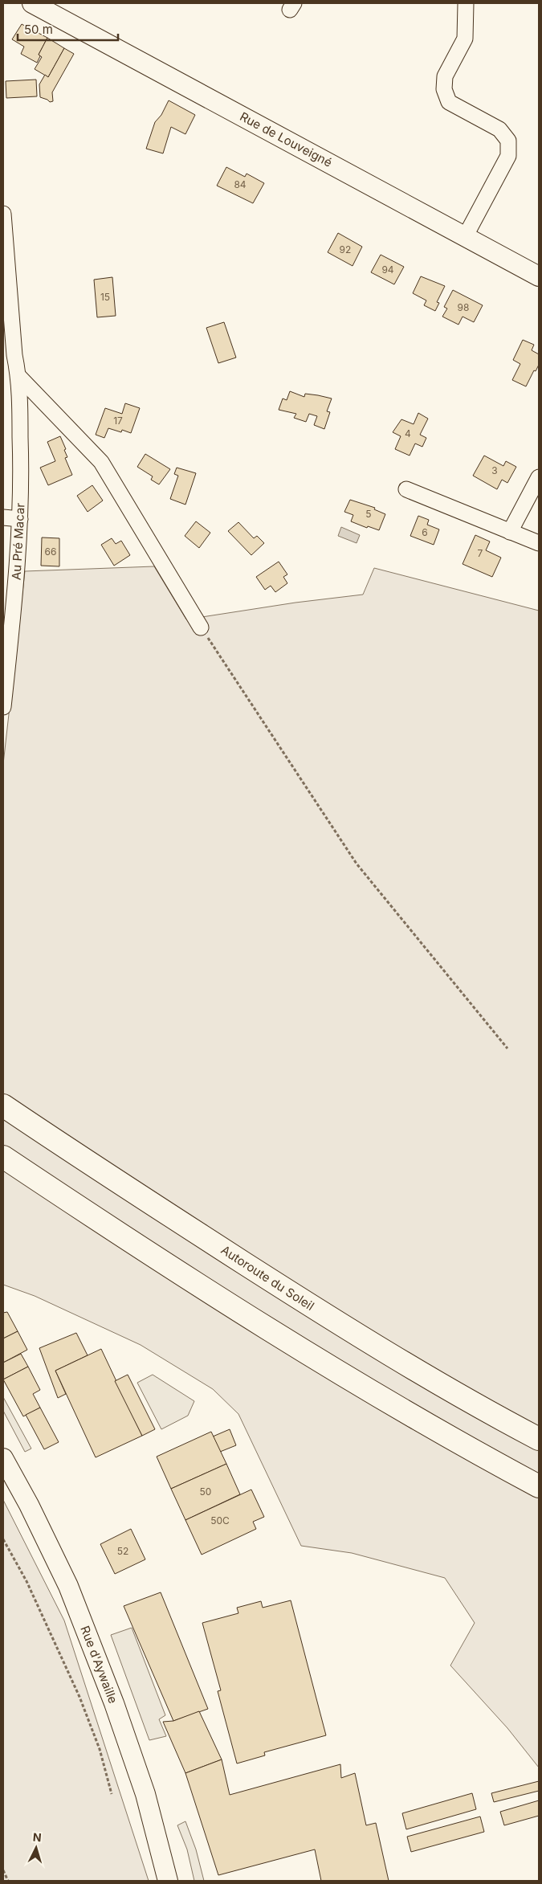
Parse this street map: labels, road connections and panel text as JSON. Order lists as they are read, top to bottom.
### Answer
{
  "streets": {
    "highway": ["Autoroute du Soleil"],
    "main road": ["Rue de Louveigné", "Rue d'Aywaille"],
    "street": ["Au Pré Macar"]
  },
  "house_numbers": [
    "84",
    "92",
    "94",
    "15",
    "98",
    "17",
    "4",
    "3",
    "5",
    "6",
    "66",
    "7",
    "50",
    "50C",
    "52"
  ],
  "scale_bar": "50 m",
  "north": "top"
}
